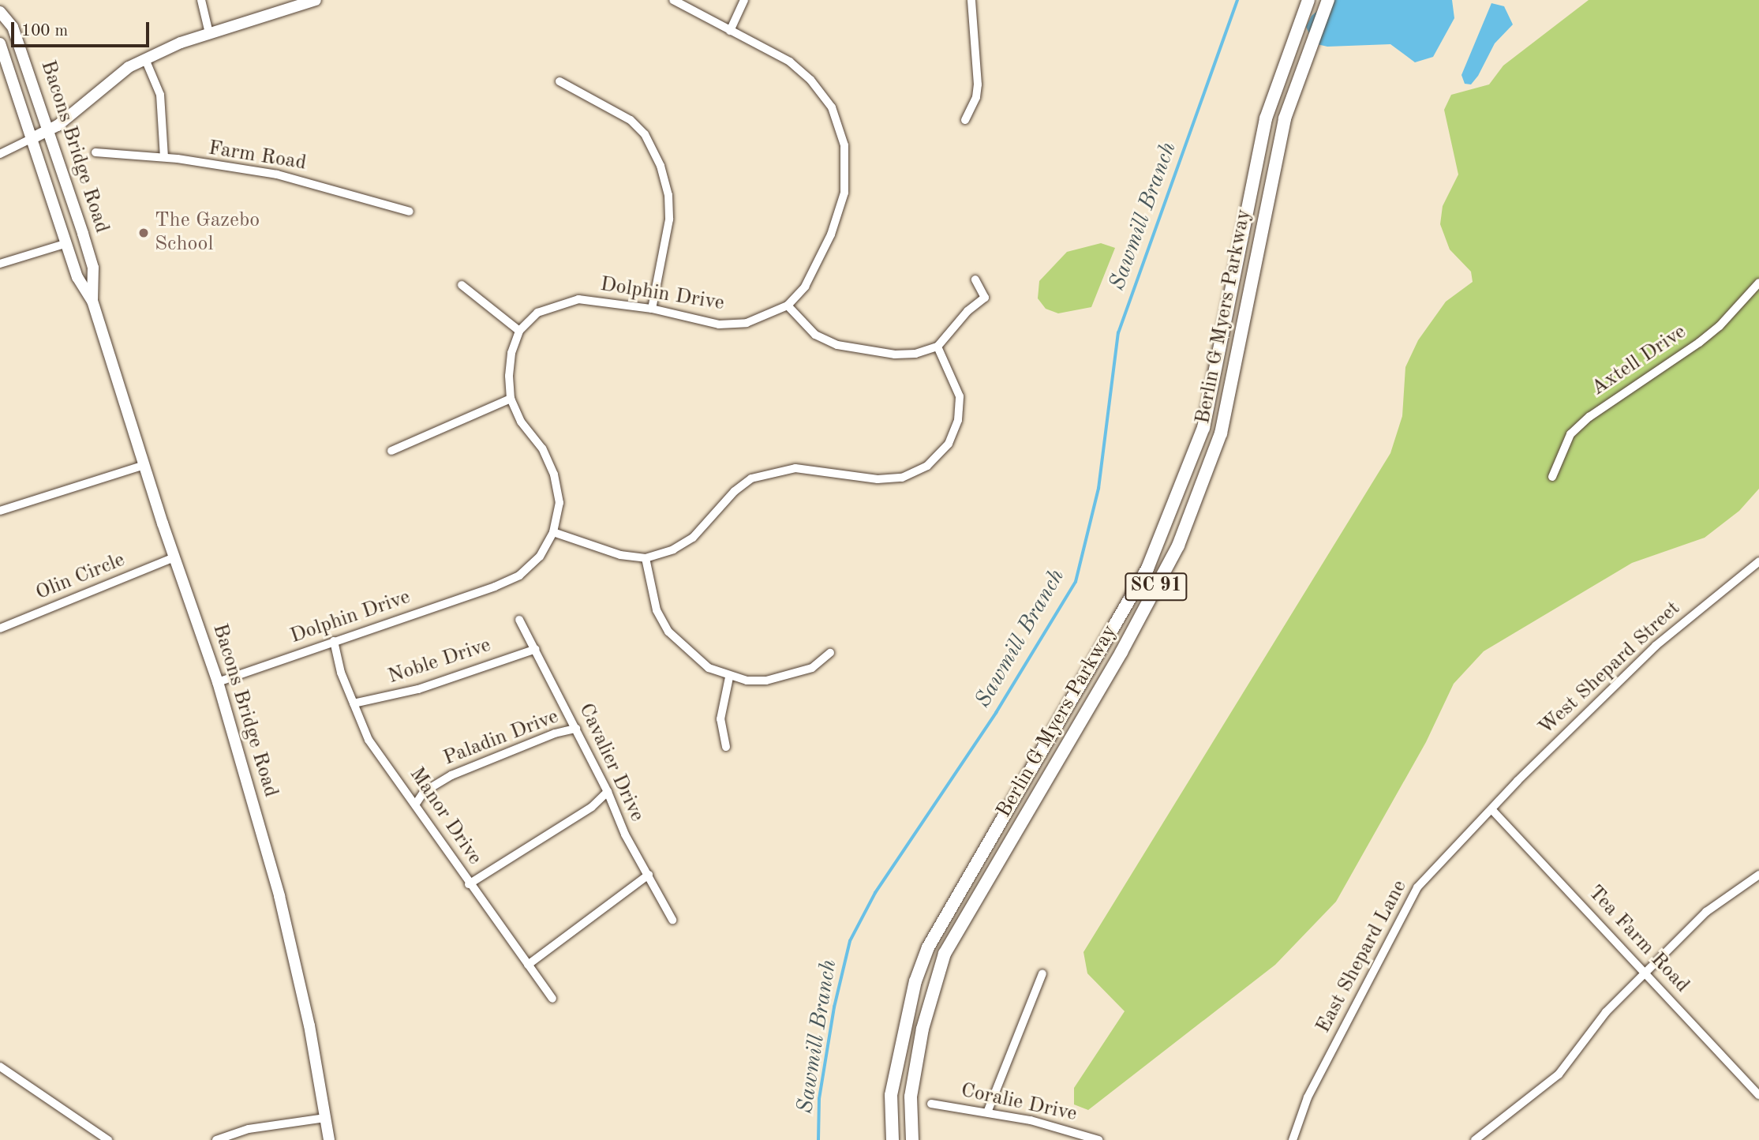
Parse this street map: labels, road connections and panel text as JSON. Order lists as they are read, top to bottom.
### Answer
{
  "streets": {
    "main road": ["Bacons Bridge Road", "Berlin G Myers Parkway", "SC 91"],
    "street": [
      "Farm Road",
      "Dolphin Drive",
      "Axtell Drive",
      "Olin Circle",
      "Noble Drive",
      "West Shepard Street",
      "Paladin Drive",
      "Cavalier Drive",
      "Manor Drive",
      "Tea Farm Road",
      "East Shepard Lane",
      "Coralie Drive"
    ]
  },
  "crossings": [
    ["Bacons Bridge Road", "Dolphin Drive"],
    ["Bacons Bridge Road", "Olin Circle"],
    ["Dolphin Drive", "Manor Drive"],
    ["Noble Drive", "Cavalier Drive"],
    ["Noble Drive", "Manor Drive"],
    ["West Shepard Street", "Tea Farm Road"],
    ["West Shepard Street", "East Shepard Lane"],
    ["Paladin Drive", "Cavalier Drive"],
    ["Paladin Drive", "Manor Drive"],
    ["Tea Farm Road", "East Shepard Lane"]
  ],
  "water": ["Sawmill Branch"],
  "places": ["The Gazebo School"],
  "scale_bar": "100 m"
}
